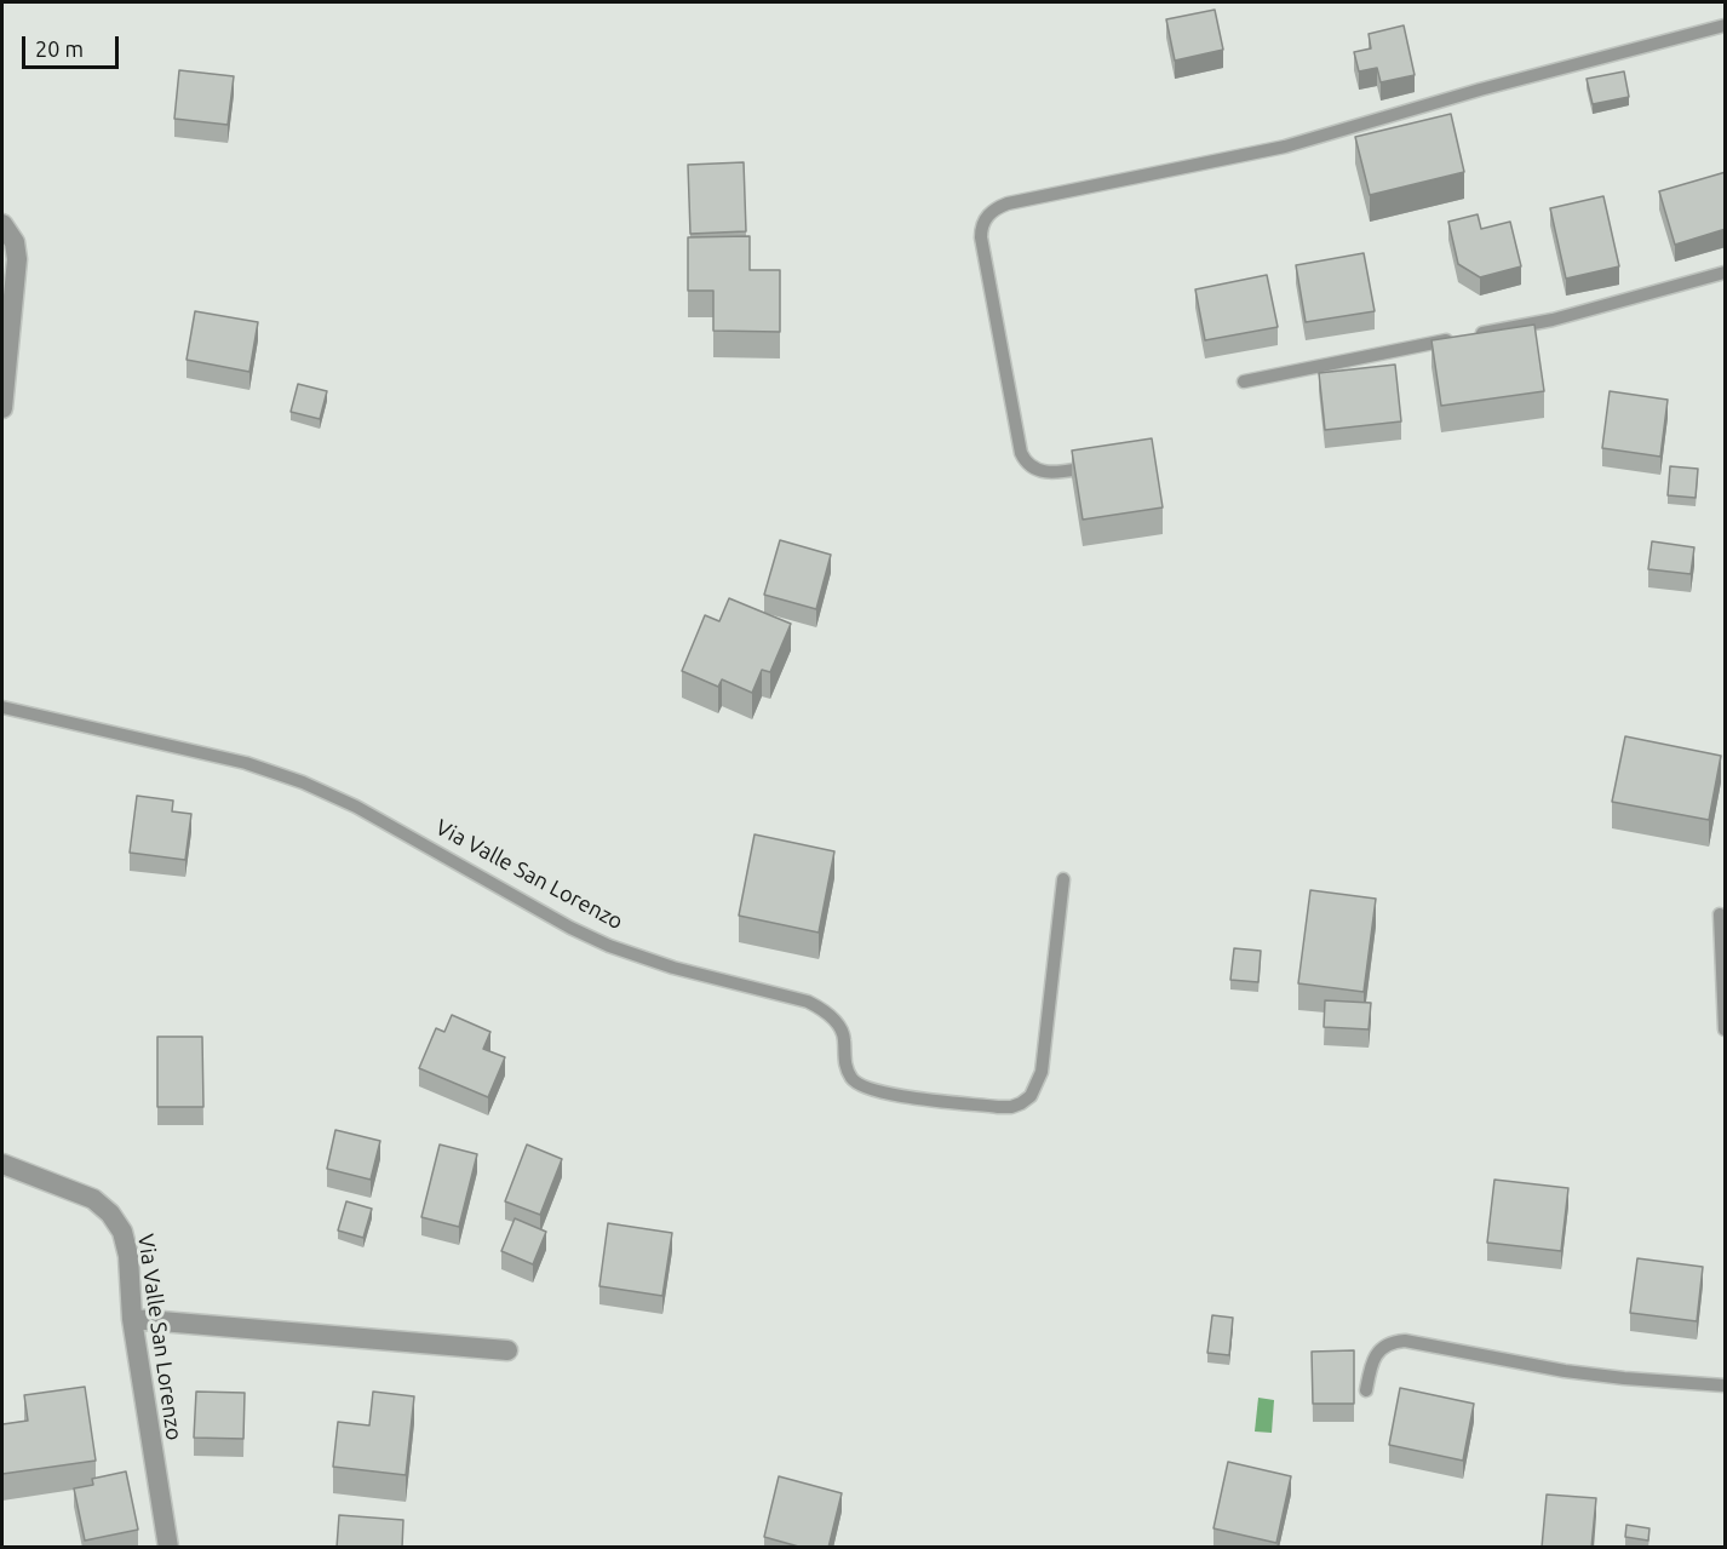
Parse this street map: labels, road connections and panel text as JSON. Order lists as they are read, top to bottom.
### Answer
{
  "streets": {
    "street": ["Via Valle San Lorenzo"]
  },
  "scale_bar": "20 m"
}
